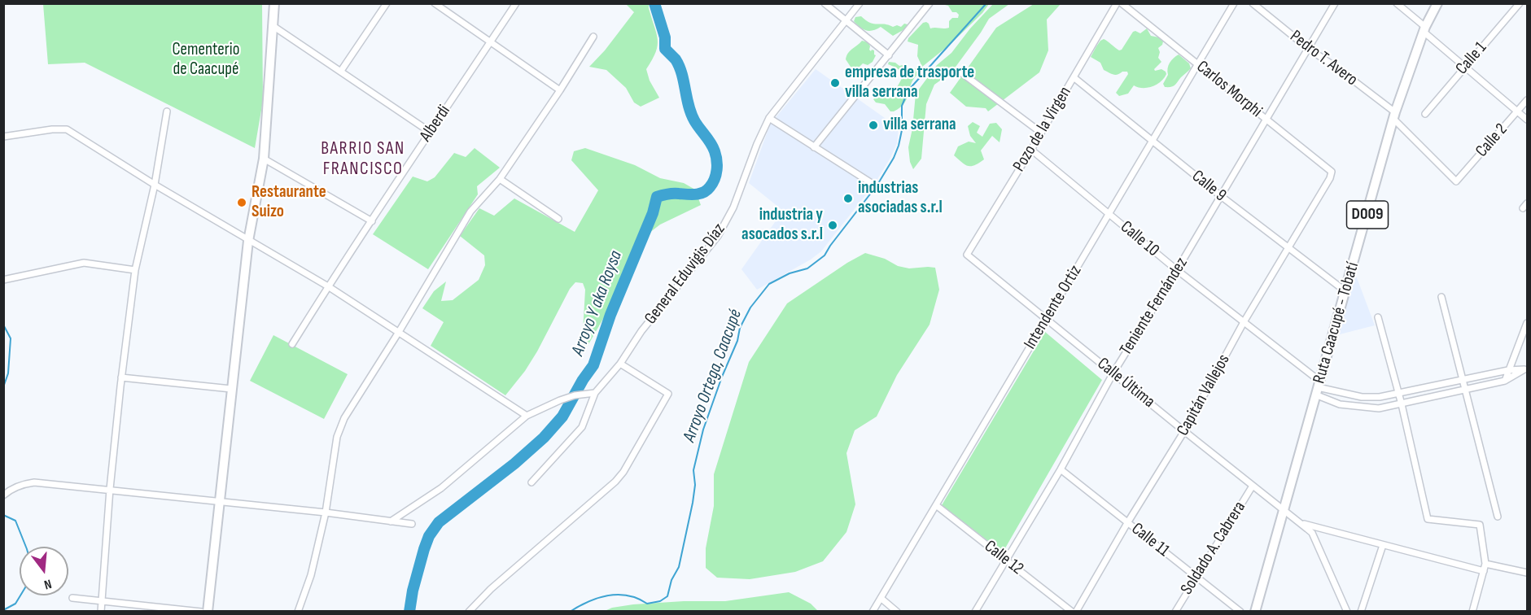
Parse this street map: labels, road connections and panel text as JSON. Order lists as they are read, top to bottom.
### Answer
{
  "streets": {
    "street": [
      "Pedro T. Avero",
      "Calle 1",
      "Carlos Morphi",
      "Alberdi",
      "Pozo de la Virgen",
      "Calle 2",
      "Calle 9",
      "D009",
      "Calle 10",
      "General Eduvigis Díaz",
      "Teniente Fernández",
      "Intendente Ortiz",
      "Ruta Caacupé - Tobatí",
      "Calle Última",
      "Capitán Vallejos",
      "Calle 11",
      "Soldado A. Cabrera",
      "Calle 12"
    ]
  },
  "crossings": [
    ["Pedro T. Avero", "Calle 2"],
    ["Pedro T. Avero", "Teniente Fernández"],
    ["Pedro T. Avero", "Ruta Caacupé - Tobatí"],
    ["Carlos Morphi", "Teniente Fernández"],
    ["Carlos Morphi", "Intendente Ortiz"],
    ["Carlos Morphi", "Capitán Vallejos"],
    ["Pozo de la Virgen", "Calle 9"],
    ["Pozo de la Virgen", "Calle 10"],
    ["Pozo de la Virgen", "Calle Última"],
    ["Calle 9", "Teniente Fernández"],
    ["Calle 9", "Intendente Ortiz"],
    ["Calle 9", "Ruta Caacupé - Tobatí"],
    ["Calle 9", "Capitán Vallejos"],
    ["D009", "Ruta Caacupé - Tobatí"],
    ["Calle 10", "Teniente Fernández"],
    ["Calle 10", "Intendente Ortiz"],
    ["Calle 10", "Ruta Caacupé - Tobatí"],
    ["Calle 10", "Capitán Vallejos"],
    ["Teniente Fernández", "Calle Última"],
    ["Teniente Fernández", "Calle 11"],
    ["Teniente Fernández", "Calle 12"],
    ["Intendente Ortiz", "Calle Última"],
    ["Intendente Ortiz", "Calle 12"],
    ["Ruta Caacupé - Tobatí", "Calle Última"],
    ["Calle Última", "Capitán Vallejos"],
    ["Calle Última", "Soldado A. Cabrera"],
    ["Capitán Vallejos", "Calle 11"],
    ["Calle 11", "Soldado A. Cabrera"]
  ],
  "districts": ["BARRIO SAN FRANCISCO"],
  "water": ["Arroyo Y aka Roysa", "Arroyo Ortega, Caacupé"],
  "parks": ["Cementerio de Caacupé"],
  "places": [
    "empresa de trasporte villa serrana",
    "villa serrana",
    "industrias asociadas s.r.l",
    "Restaurante Suizo",
    "industria y asocados s.r.l"
  ],
  "north": "bottom"
}
